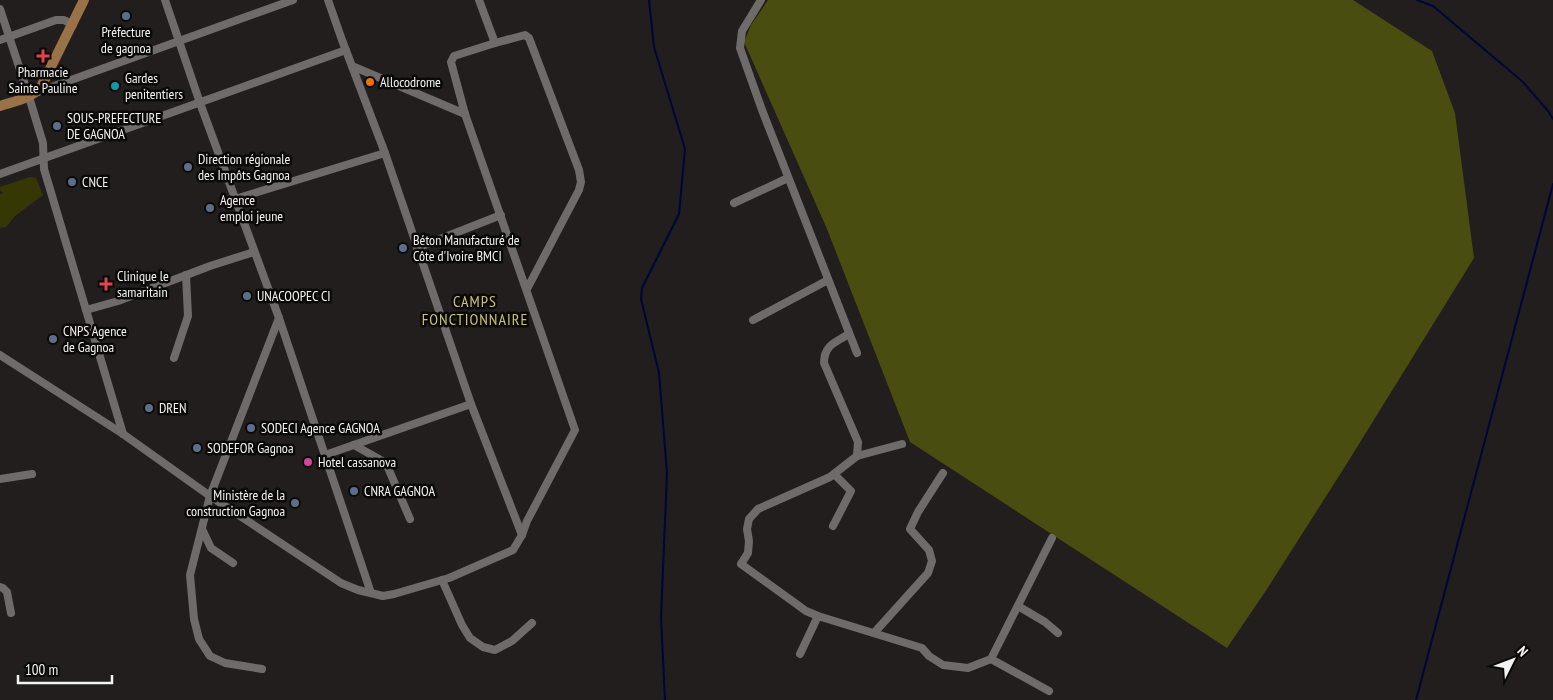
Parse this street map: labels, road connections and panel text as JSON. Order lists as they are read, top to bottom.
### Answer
{
  "districts": ["CAMPS FONCTIONNAIRE"],
  "places": {
    "other": [
      "Préfecture de gagnoa",
      "Allocodrome",
      "Gardes penitentiers",
      "SOUS-PREFECTURE DE GAGNOA",
      "Direction régionale des Impôts Gagnoa",
      "CNCE",
      "Agence emploi jeune",
      "Béton Manufacturé de Côte d'Ivoire BMCI",
      "UNACOOPEC CI",
      "CNPS Agence de Gagnoa",
      "DREN",
      "SODECI Agence GAGNOA",
      "SODEFOR Gagnoa",
      "Hotel cassanova",
      "CNRA GAGNOA",
      "Ministère de la construction Gagnoa"
    ],
    "health": ["Pharmacie Sainte Pauline", "Clinique le samaritain"]
  },
  "scale_bar": "100 m",
  "north": "top right"
}
